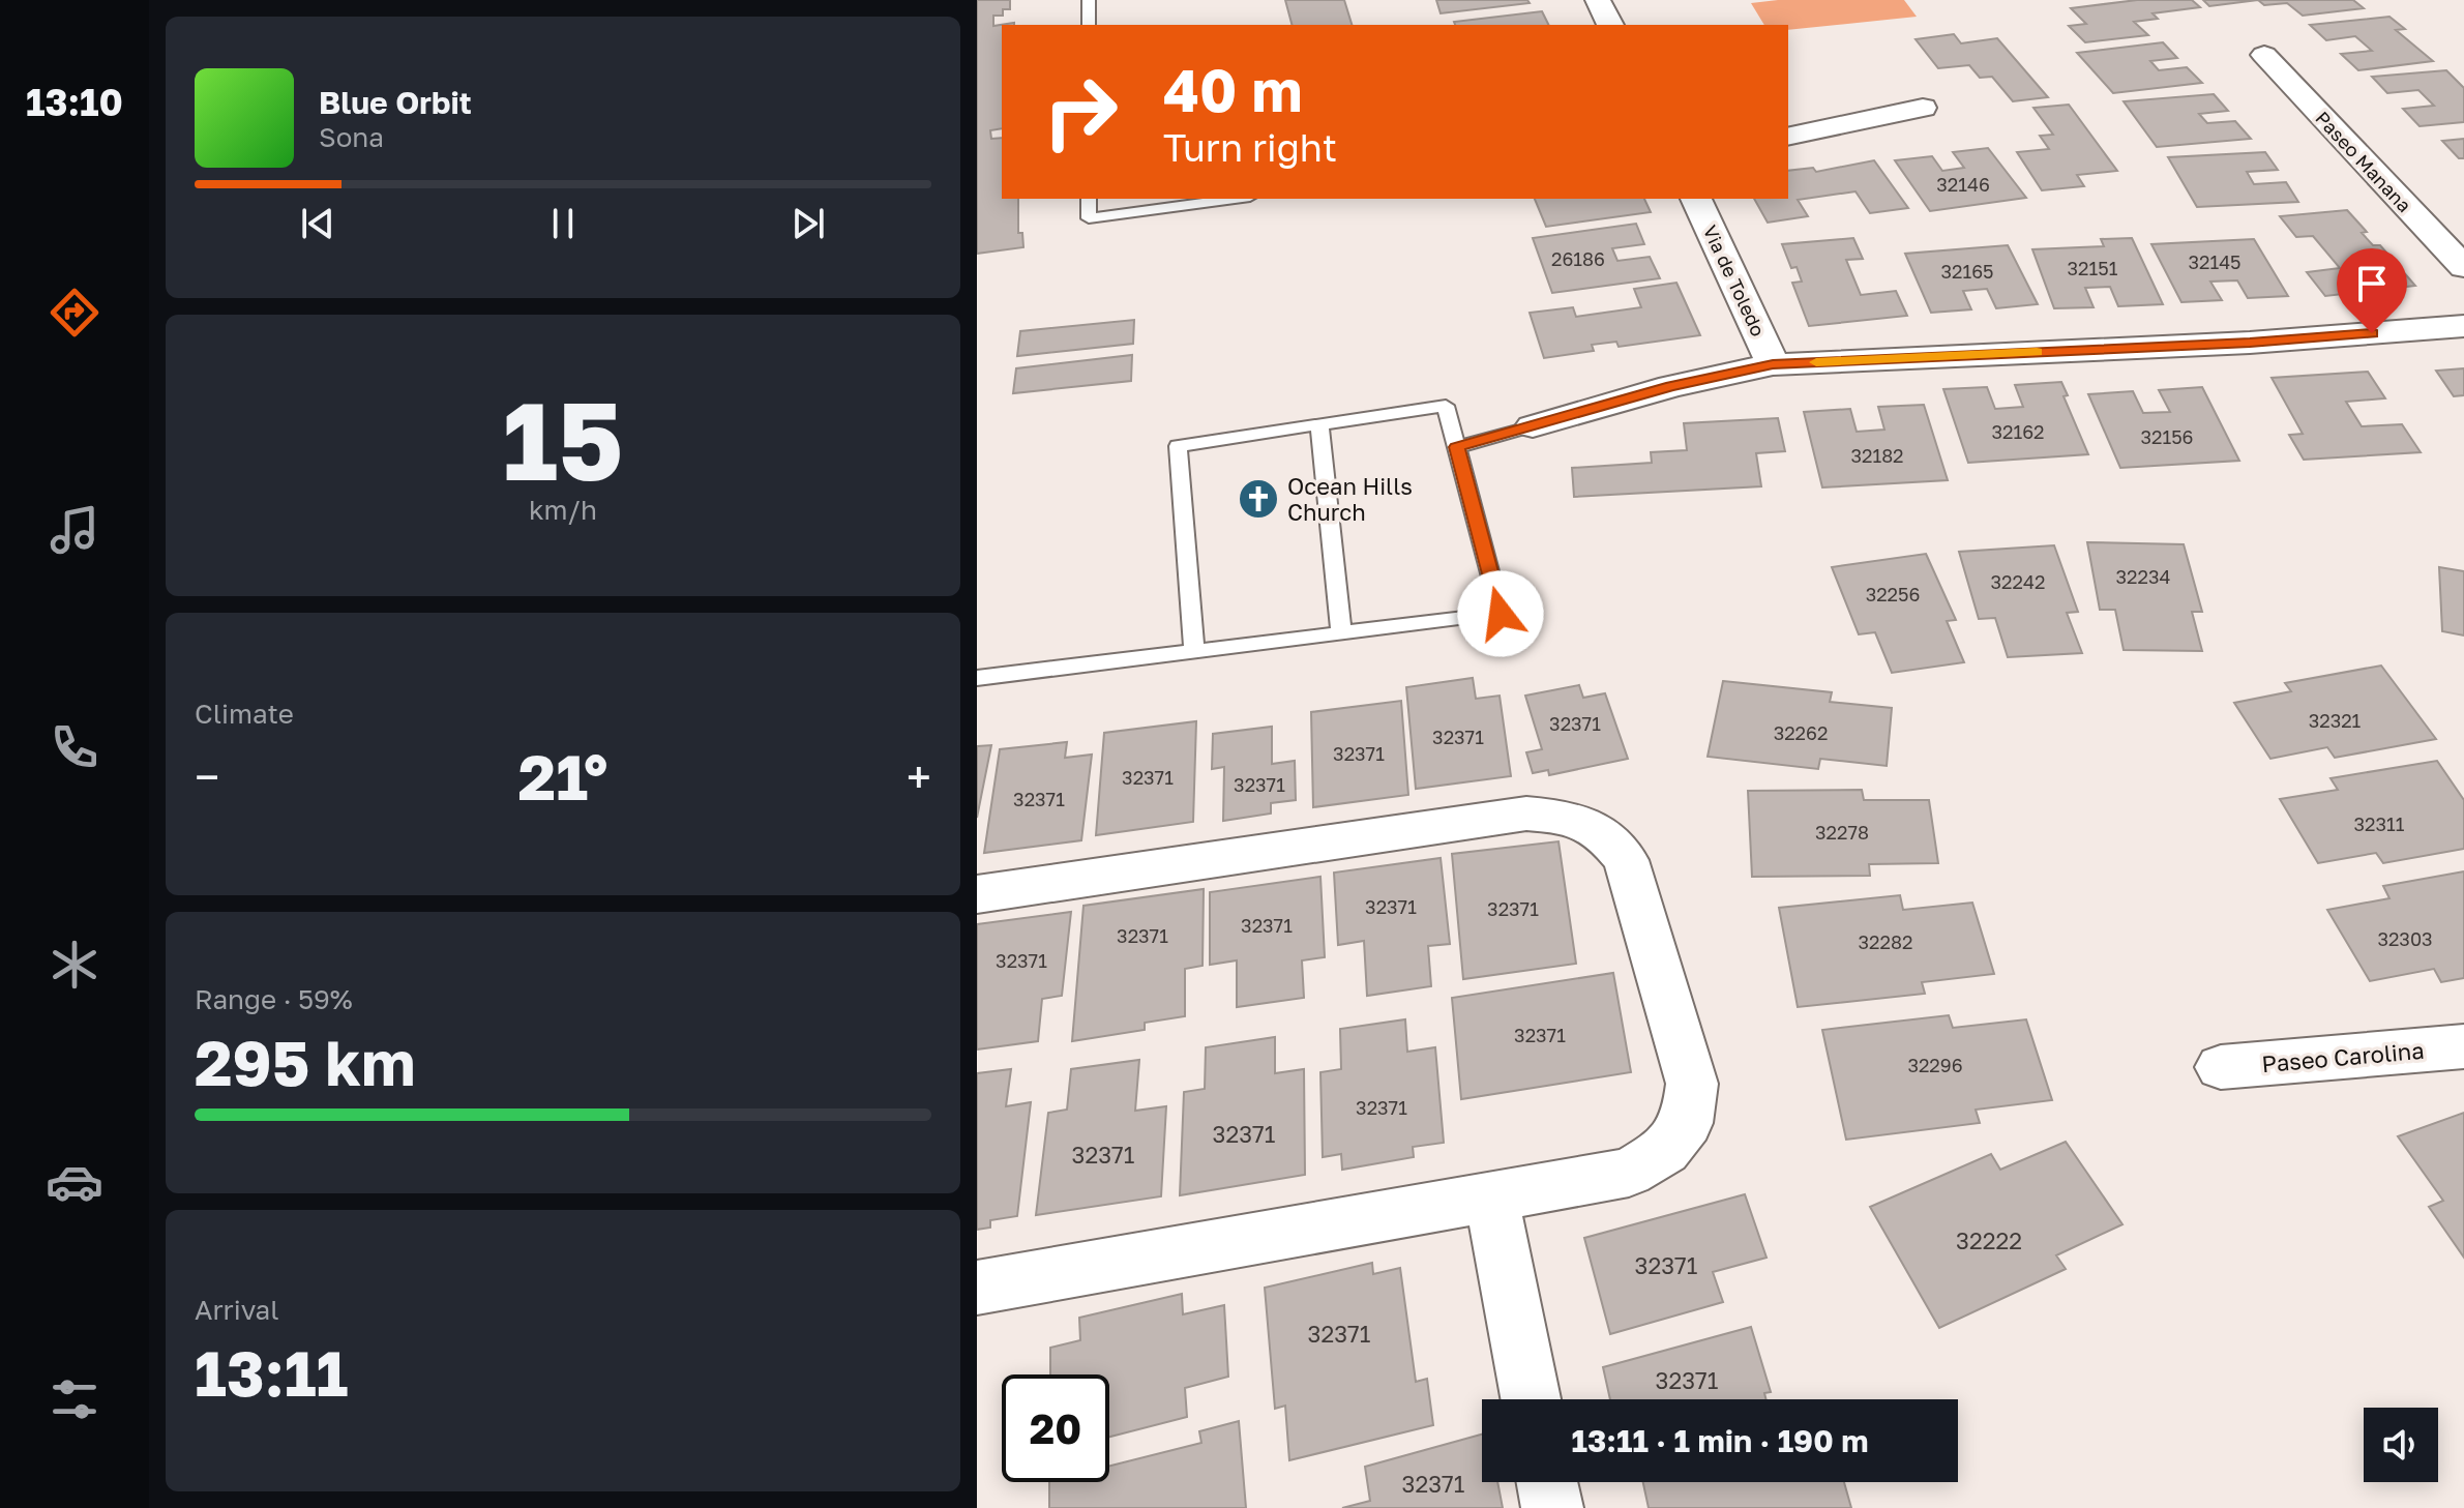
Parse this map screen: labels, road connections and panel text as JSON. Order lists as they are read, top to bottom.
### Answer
{
  "streets": {
    "street": ["Paseo Manana", "Via de Toledo", "Paseo Carolina"]
  },
  "places": {
    "church": ["Ocean Hills Church"]
  },
  "house_numbers": [
    "32146",
    "26186",
    "32145",
    "32151",
    "32165",
    "32162",
    "32156",
    "32182",
    "32234",
    "32242",
    "32256",
    "32321",
    "32371",
    "32262",
    "32371",
    "32371",
    "32371",
    "32371",
    "32371",
    "32311",
    "32278",
    "32371",
    "32371",
    "32371",
    "32371",
    "32303",
    "32282",
    "32371",
    "32371",
    "32296",
    "32371",
    "32371",
    "32371",
    "32222",
    "32371",
    "32371",
    "32371",
    "32371"
  ],
  "page": {
    "tabs": "13:10",
    "turn": ["40 m", "Turn right"],
    "song": ["Blue Orbit", "Sona"],
    "tile": [
      ["15", "km/h"],
      "Climate",
      ["Range · 59%", "295 km"],
      ["Arrival", "13:11"]
    ],
    "heat": ["−", "21°", "+"],
    "limit": "20",
    "trip": "13:11 · 1 min · 190 m"
  }
}
